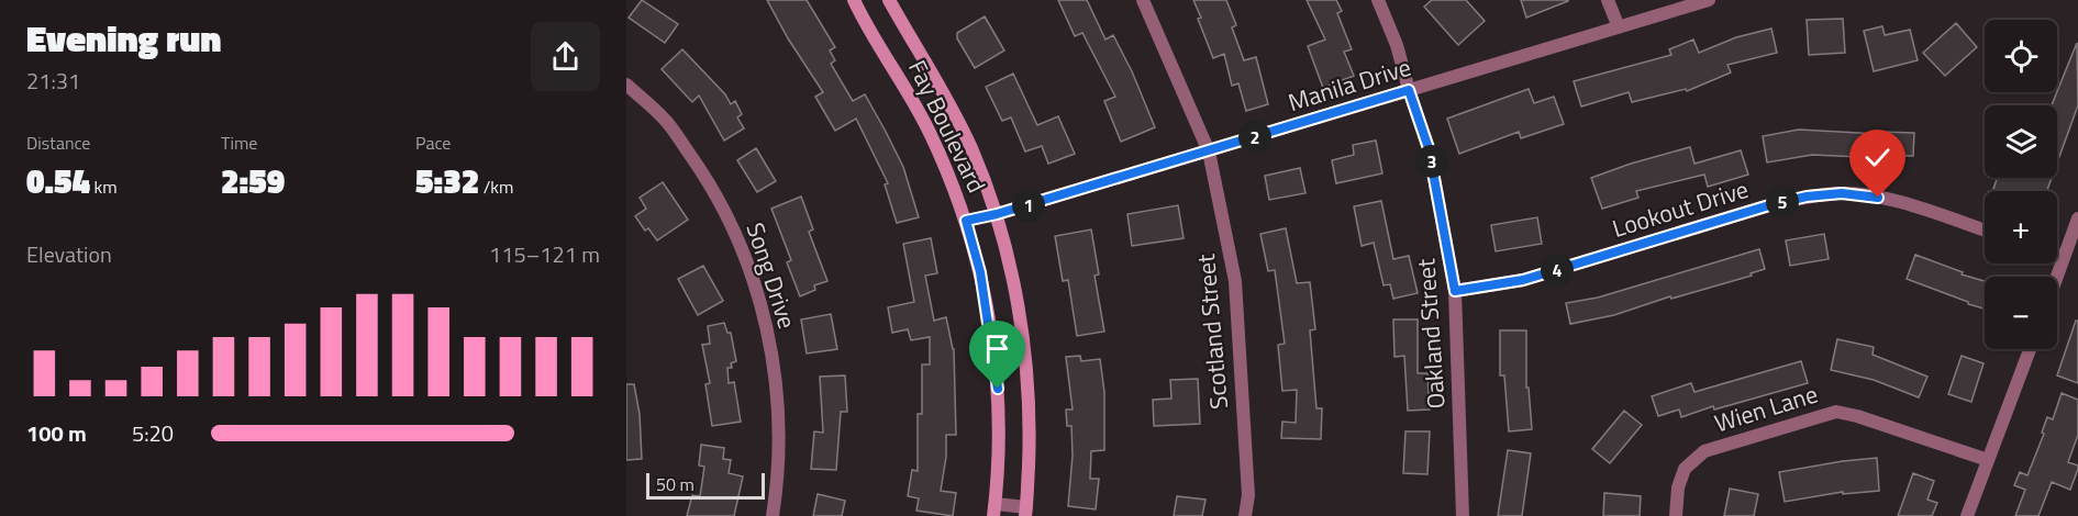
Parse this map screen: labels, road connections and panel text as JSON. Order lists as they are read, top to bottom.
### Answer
{
  "streets": {
    "main road": ["Fay Boulevard"],
    "street": [
      "Manila Drive",
      "Lookout Drive",
      "Song Drive",
      "Scotland Street",
      "Oakland Street",
      "Wien Lane"
    ]
  },
  "crossings": [
    ["Manila Drive", "Fay Boulevard"],
    ["Manila Drive", "Scotland Street"],
    ["Manila Drive", "Oakland Street"],
    ["Lookout Drive", "Oakland Street"]
  ],
  "scale_bar": "50 m",
  "page": {
    "heading": ["Evening run", "21:31"],
    "map_buttons": ["+", "−"],
    "stats": [
      ["Distance", "0.54 km"],
      ["Time", "2:59"],
      ["Pace", "5:32 /km"]
    ],
    "pins": [
      "2",
      "3",
      "5",
      "1",
      "4"
    ],
    "chart": ["Elevation", "115–121 m"],
    "list": [
      {
        "name": "100 m",
        "note": "5:20"
      }
    ],
    "scale": "50 m"
  }
}
